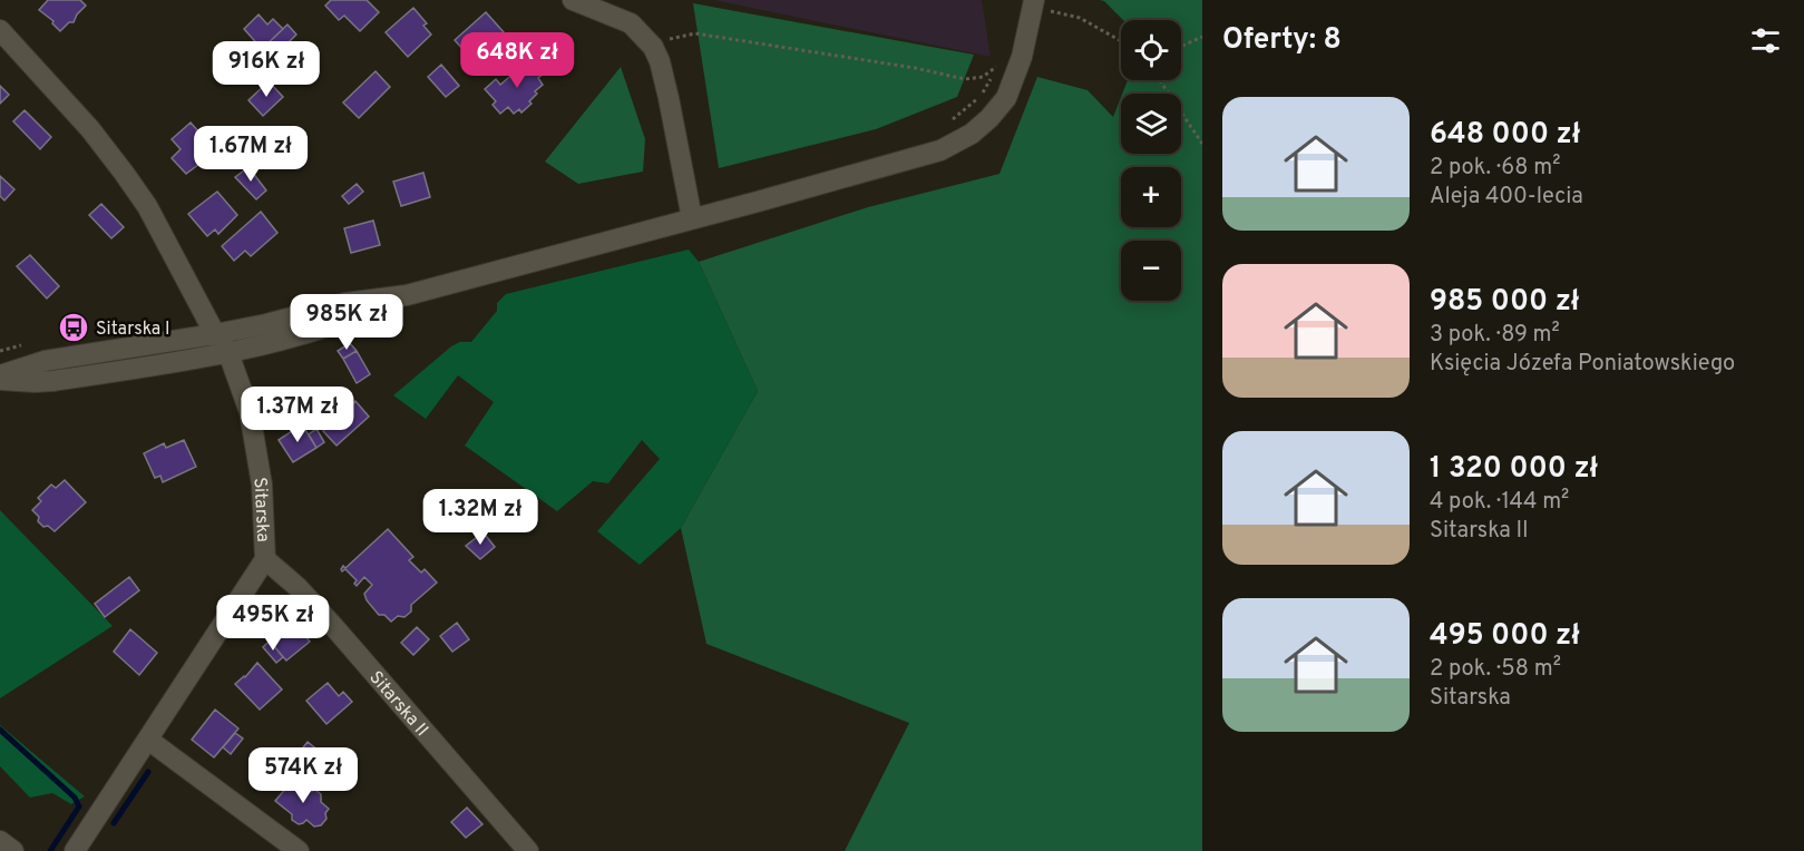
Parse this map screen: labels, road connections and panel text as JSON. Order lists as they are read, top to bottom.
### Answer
{
  "streets": {
    "street": ["Sitarska", "Sitarska II"]
  },
  "crossings": [
    ["Sitarska", "Sitarska II"]
  ],
  "places": {
    "bus stop": ["Sitarska I"]
  },
  "page": {
    "heading": "Oferty: 8",
    "map_buttons": ["+", "−"],
    "price": [
      "648K zł",
      "916K zł",
      "1.67M zł",
      "985K zł",
      "1.37M zł",
      "1.32M zł",
      "495K zł",
      "574K zł"
    ],
    "list": [
      {
        "name": "648 000 zł",
        "note": "2 pok. · 68 m² · Aleja 400-lecia"
      },
      {
        "name": "985 000 zł",
        "note": "3 pok. · 89 m² · Księcia Józefa Poniatowskiego"
      },
      {
        "name": "1 320 000 zł",
        "note": "4 pok. · 144 m² · Sitarska II"
      },
      {
        "name": "495 000 zł",
        "note": "2 pok. · 58 m² · Sitarska"
      }
    ]
  }
}
